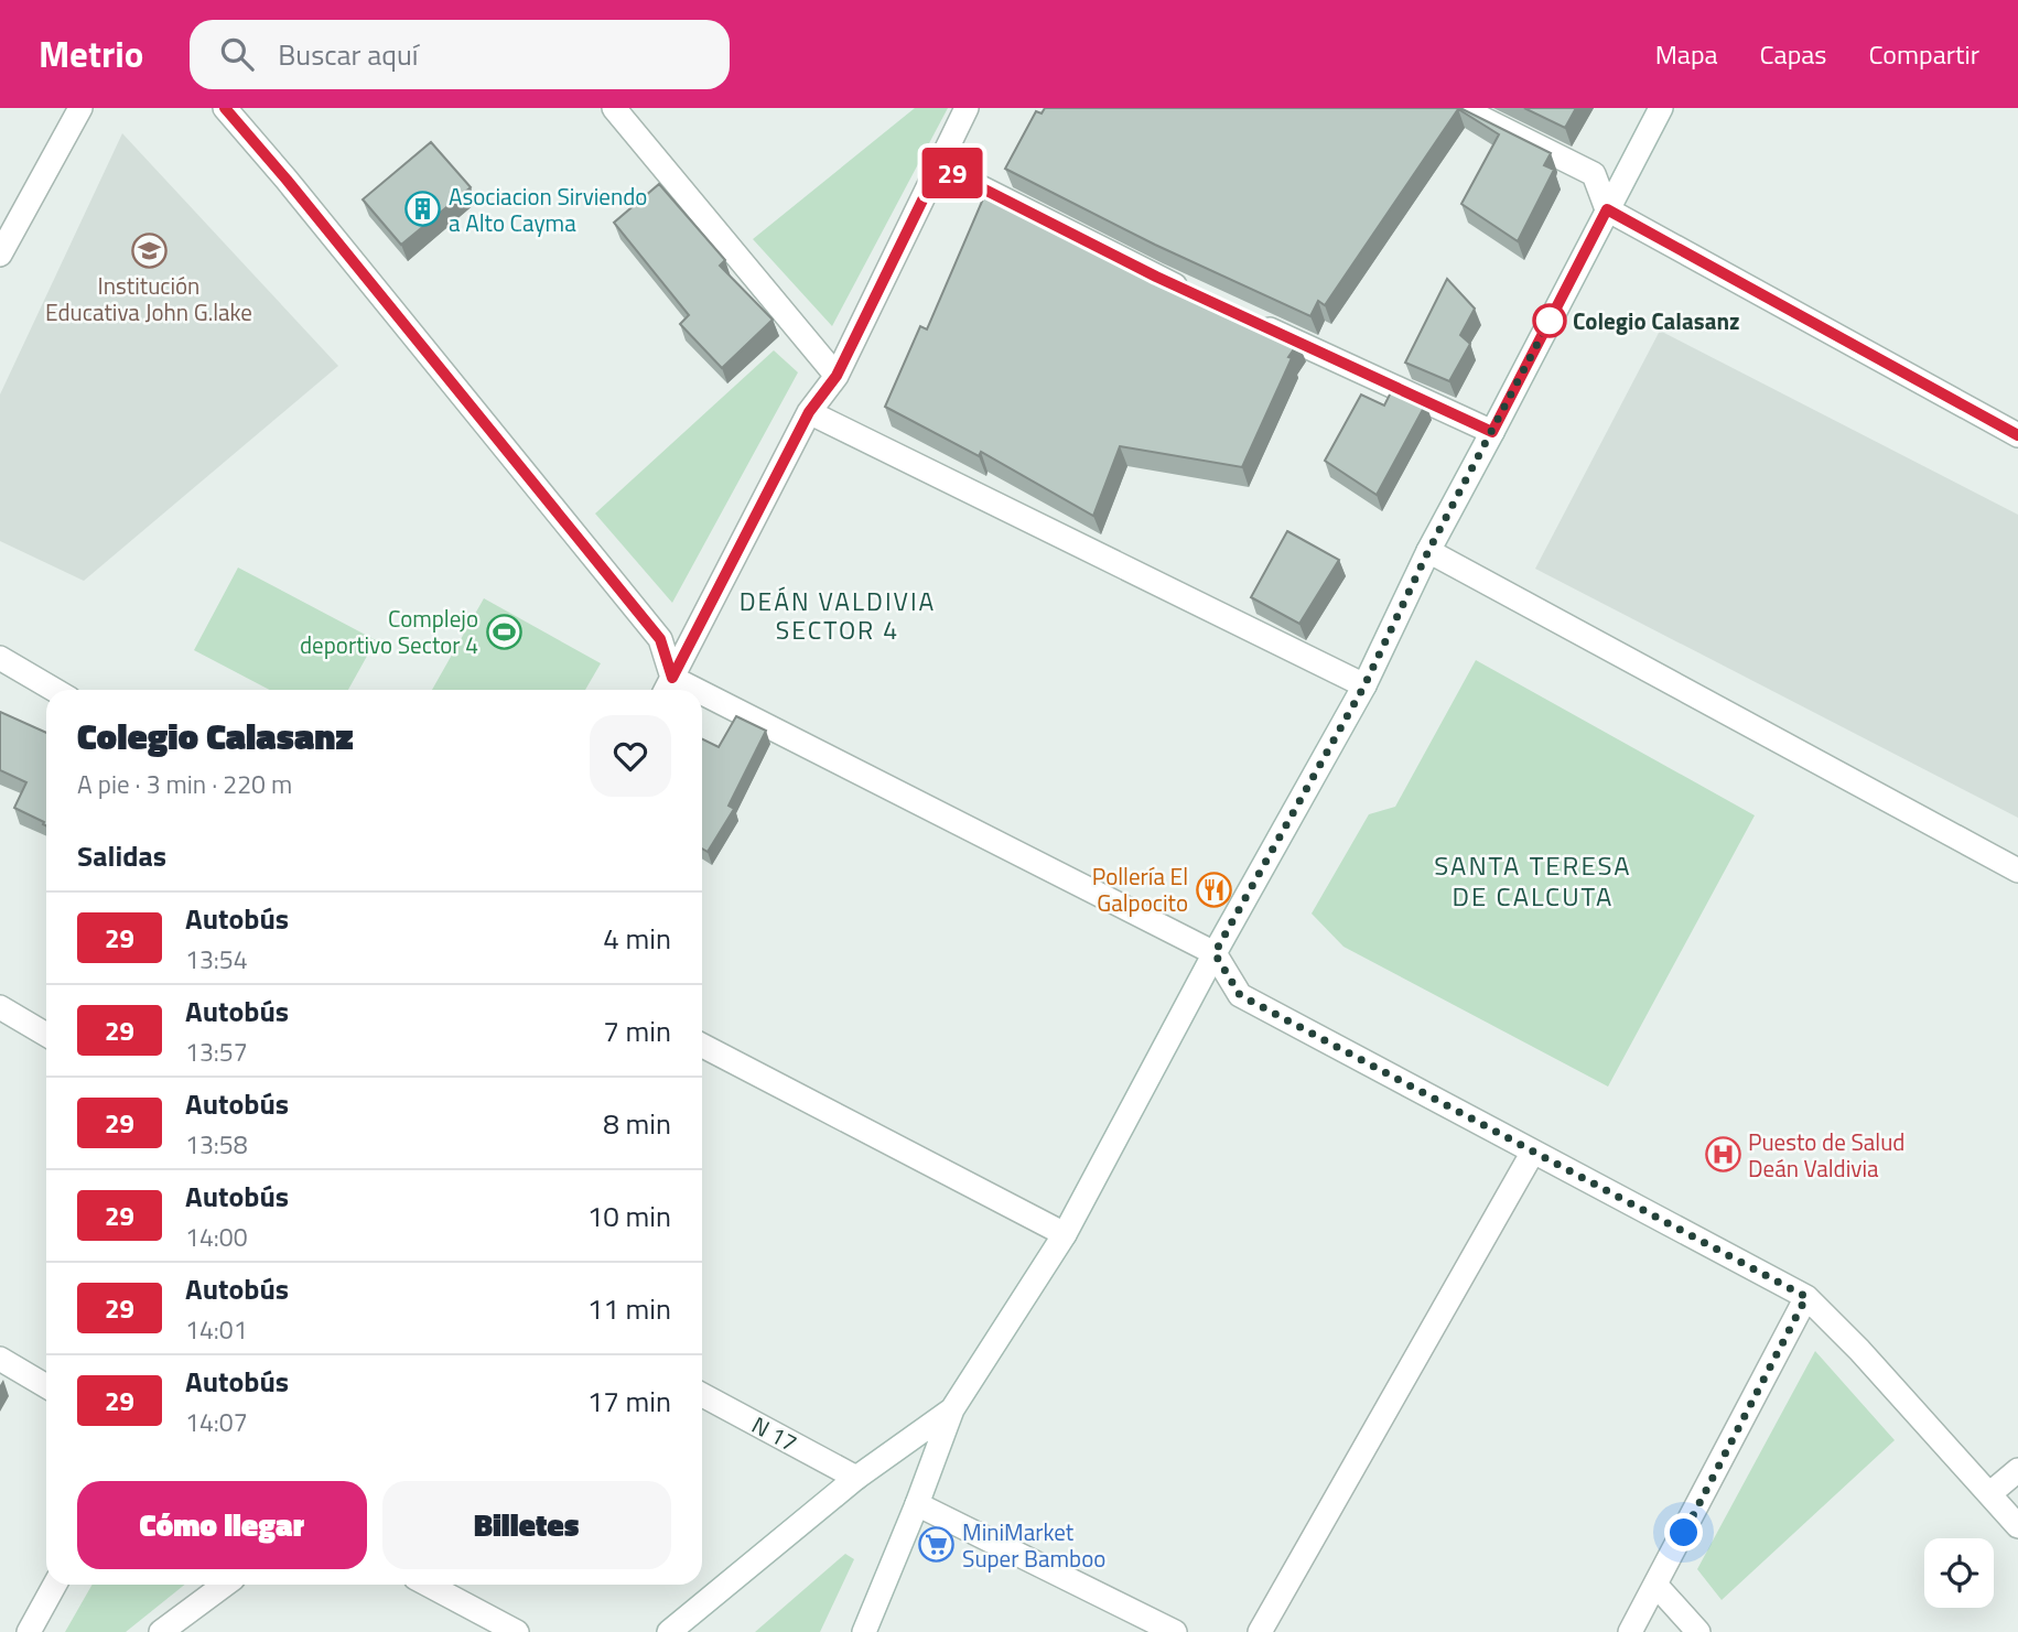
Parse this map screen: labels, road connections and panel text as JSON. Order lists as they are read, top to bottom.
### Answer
{
  "streets": {
    "street": ["N 17"]
  },
  "districts": ["DEÁN VALDIVIA SECTOR 4", "SANTA TERESA DE CALCUTA"],
  "places": {
    "building": ["Asociacion Sirviendo a Alto Cayma"],
    "school or university": ["Institución Educativa John G.lake"],
    "other": ["Colegio Calasanz"],
    "sports": ["Complejo deportivo Sector 4"],
    "restaurant": ["Pollería El Galpocito"],
    "hospital": ["Puesto de Salud Deán Valdivia"],
    "supermarket": ["MiniMarket Super Bamboo"]
  },
  "lines": ["bus line 29"],
  "page": {
    "header": "Metrio",
    "search": "Buscar aquí",
    "nav": ["Mapa", "Capas", "Compartir"],
    "on_map": "29",
    "heading": [
      ["Colegio Calasanz", "A pie · 3 min · 220 m"],
      "Salidas"
    ],
    "list": [
      {
        "mark": "29",
        "name": "Autobús",
        "note": "13:54",
        "value": "4 min"
      },
      {
        "mark": "29",
        "name": "Autobús",
        "note": "13:57",
        "value": "7 min"
      },
      {
        "mark": "29",
        "name": "Autobús",
        "note": "13:58",
        "value": "8 min"
      },
      {
        "mark": "29",
        "name": "Autobús",
        "note": "14:00",
        "value": "10 min"
      },
      {
        "mark": "29",
        "name": "Autobús",
        "note": "14:01",
        "value": "11 min"
      },
      {
        "mark": "29",
        "name": "Autobús",
        "note": "14:07",
        "value": "17 min"
      }
    ],
    "buttons": ["Cómo llegar", "Billetes"]
  }
}
